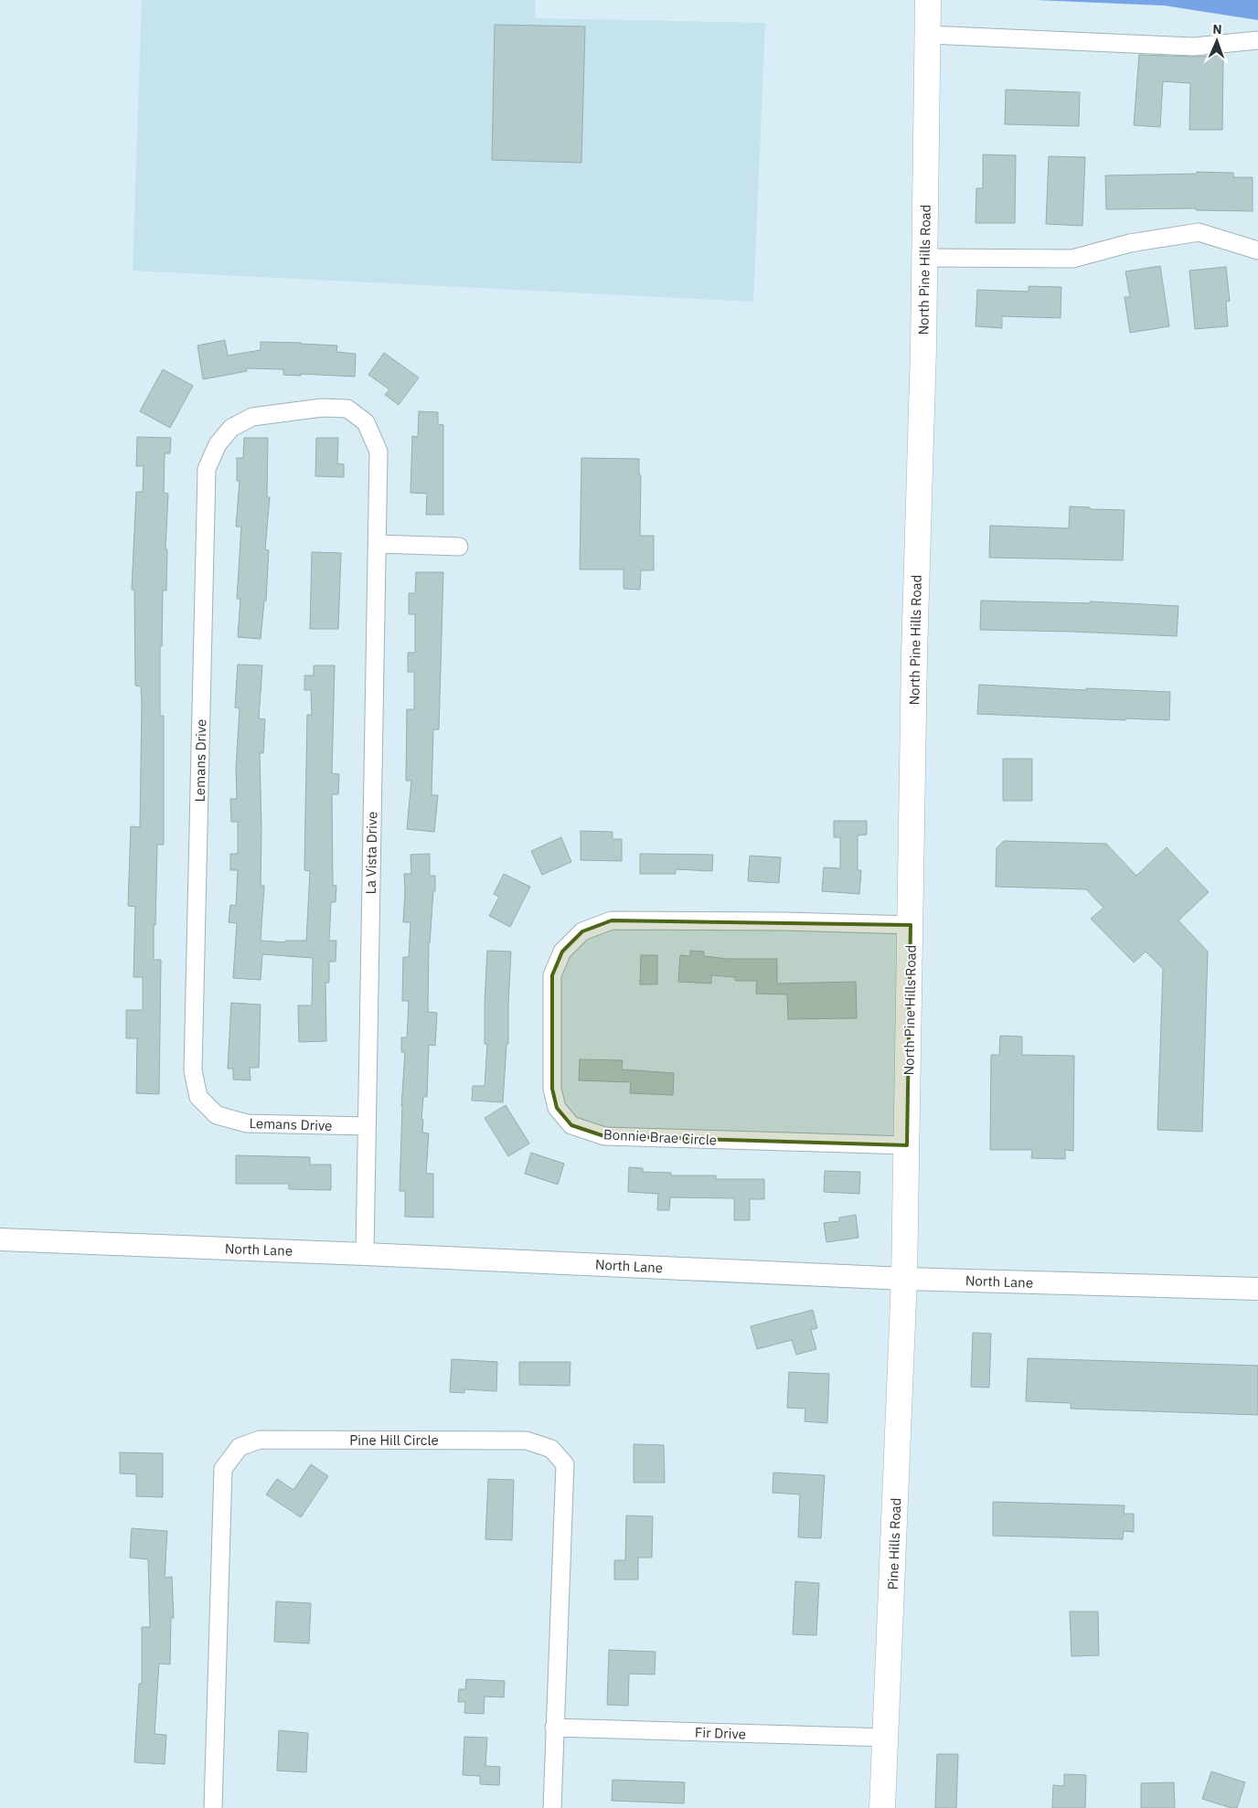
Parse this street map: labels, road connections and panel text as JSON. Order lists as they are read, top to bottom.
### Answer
{
  "streets": {
    "main road": ["North Pine Hills Road", "Pine Hills Road"],
    "street": [
      "Lemans Drive",
      "La Vista Drive",
      "Bonnie Brae Circle",
      "North Lane",
      "Pine Hill Circle",
      "Fir Drive"
    ]
  },
  "crossings": [
    ["North Pine Hills Road", "Bonnie Brae Circle"],
    ["North Pine Hills Road", "North Lane"],
    ["North Pine Hills Road", "Pine Hills Road"],
    ["Lemans Drive", "La Vista Drive"],
    ["La Vista Drive", "North Lane"],
    ["North Lane", "Pine Hills Road"],
    ["Pine Hill Circle", "Fir Drive"],
    ["Pine Hills Road", "Fir Drive"]
  ],
  "north": "top"
}
